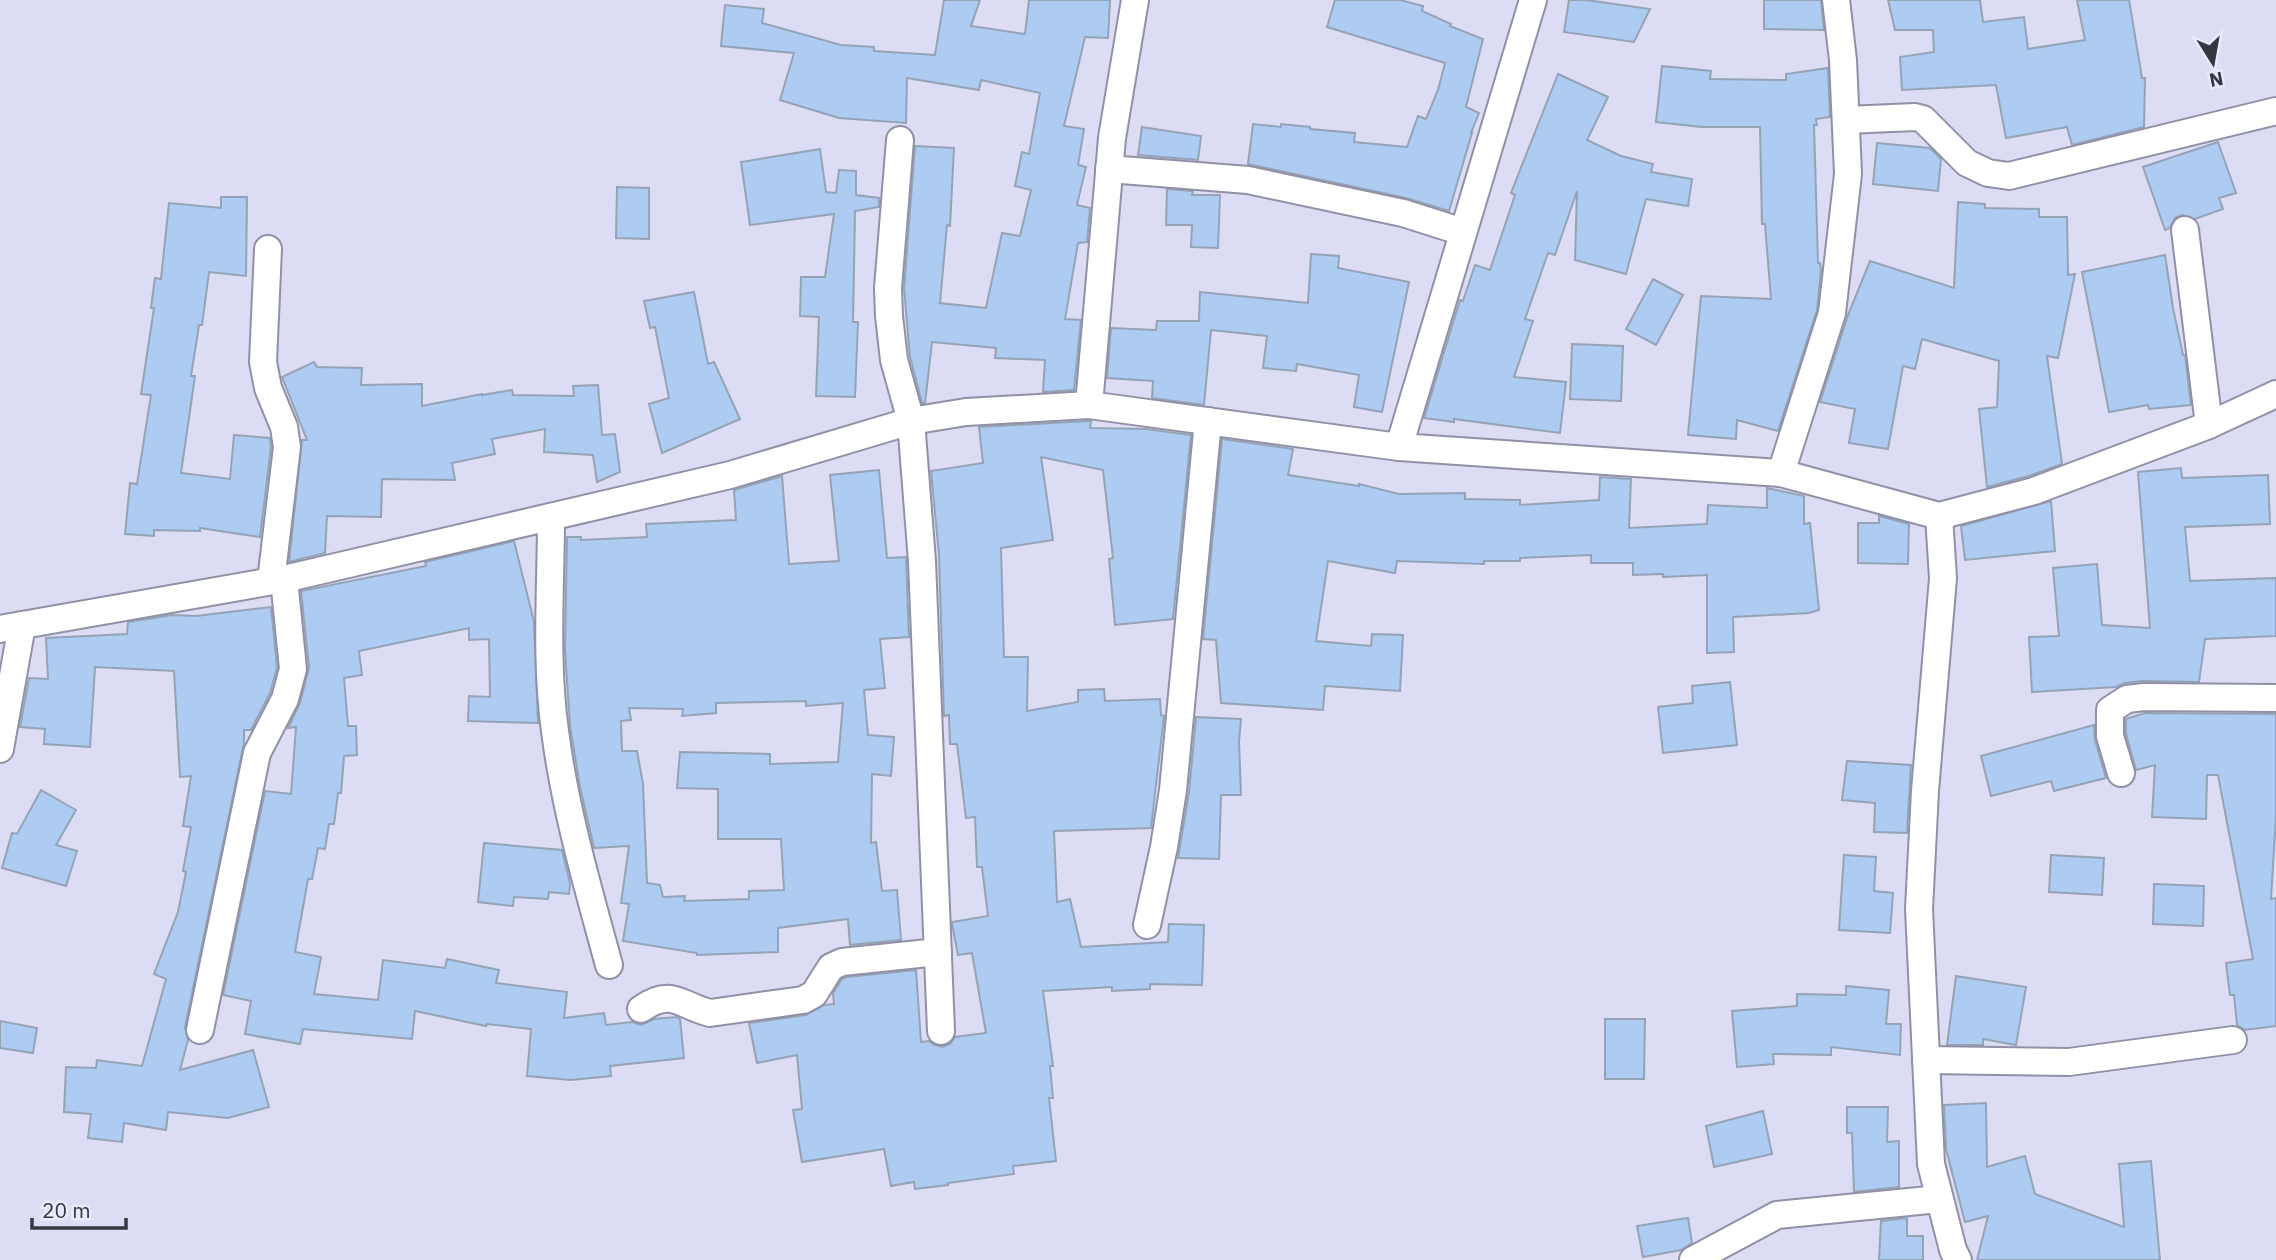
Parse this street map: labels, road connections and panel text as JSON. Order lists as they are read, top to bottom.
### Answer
{
  "scale_bar": "20 m",
  "north": "bottom"
}
